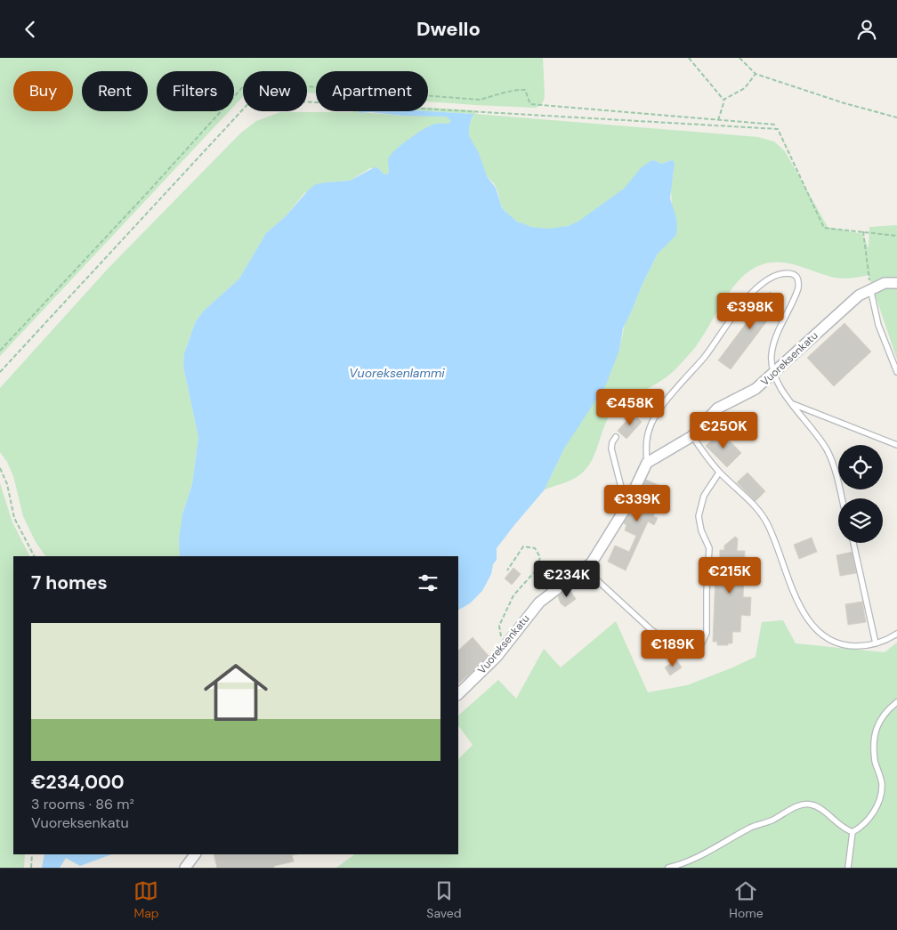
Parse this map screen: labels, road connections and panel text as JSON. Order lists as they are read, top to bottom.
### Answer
{
  "streets": {
    "street": ["Vuoreksenkatu"]
  },
  "water": ["Vuoreksenlammi"],
  "page": {
    "header": "Dwello",
    "chip": [
      "Buy",
      "Rent",
      "Filters",
      "New",
      "Apartment"
    ],
    "price": [
      "€398K",
      "€458K",
      "€250K",
      "€339K",
      "€215K",
      "€234K",
      "€189K"
    ],
    "heading": "7 homes",
    "list": [
      {
        "name": "€234,000",
        "note": "3 rooms · 86 m² · Vuoreksenkatu"
      }
    ],
    "tabs": ["Map", "Saved", "Home"]
  }
}
